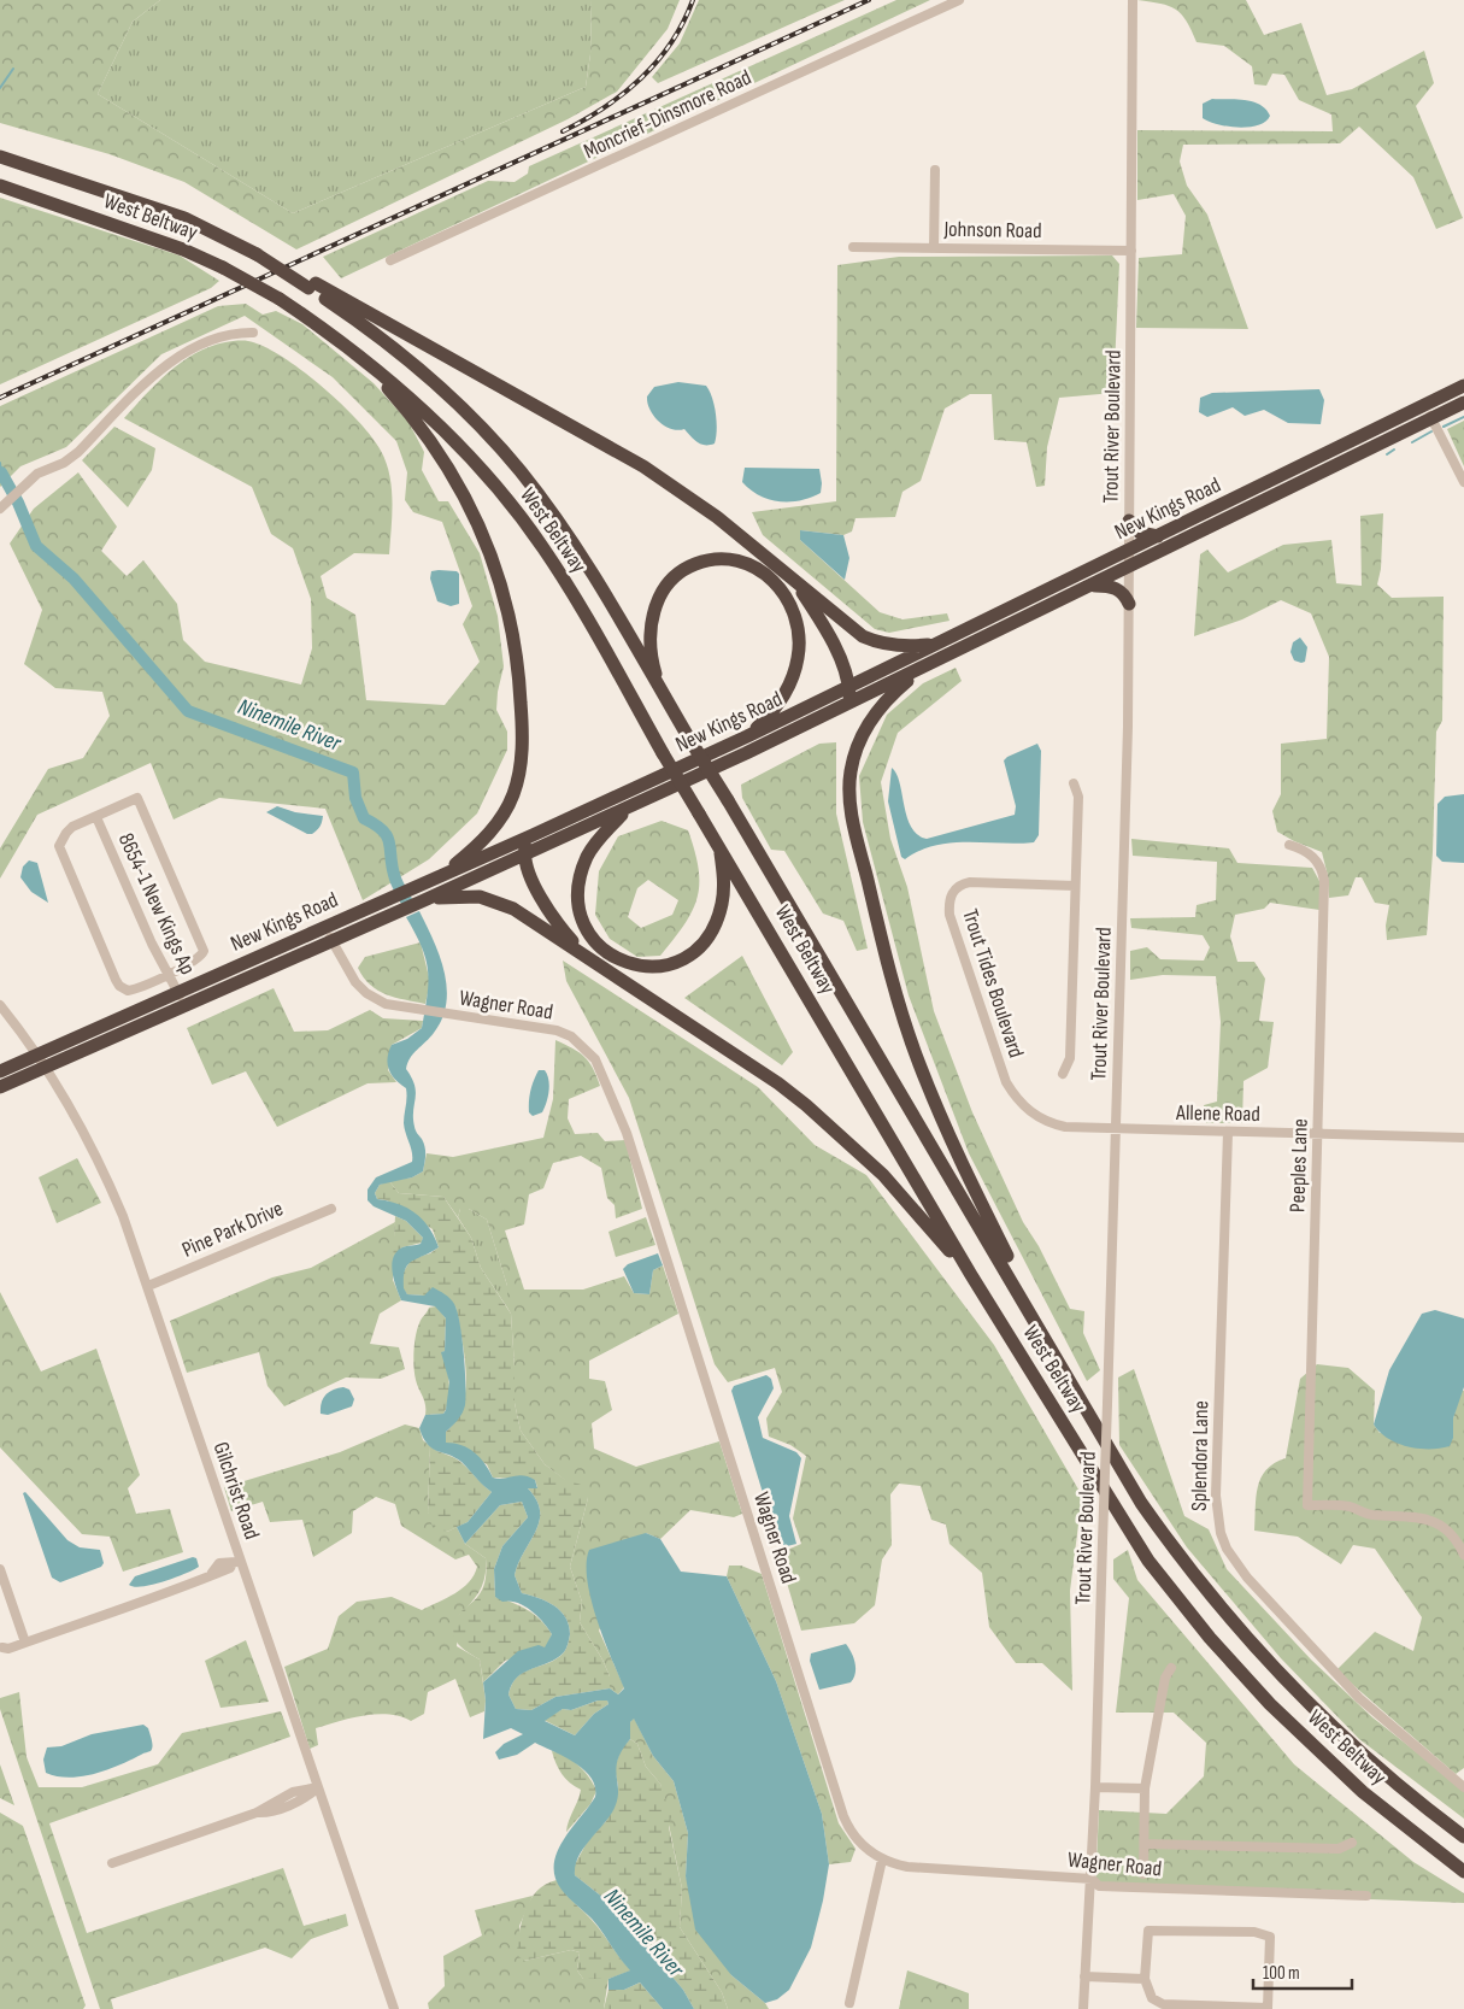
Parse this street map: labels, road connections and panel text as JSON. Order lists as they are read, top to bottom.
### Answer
{
  "streets": {
    "highway": ["West Beltway", "New Kings Road"],
    "street": [
      "Moncrief-Dinsmore Road",
      "Johnson Road",
      "Trout River Boulevard",
      "8654-1 New Kings Ap",
      "Trout Tides Boulevard",
      "Wagner Road",
      "Allene Road",
      "Peeples Lane",
      "Pine Park Drive",
      "Splendora Lane",
      "Gilchrist Road"
    ]
  },
  "crossings": [
    ["Johnson Road", "Trout River Boulevard"],
    ["Trout River Boulevard", "New Kings Road"],
    ["Trout River Boulevard", "Trout Tides Boulevard"],
    ["Trout River Boulevard", "Wagner Road"],
    ["Trout River Boulevard", "Allene Road"],
    ["New Kings Road", "8654-1 New Kings Ap"],
    ["New Kings Road", "Wagner Road"],
    ["New Kings Road", "Gilchrist Road"],
    ["Trout Tides Boulevard", "Allene Road"],
    ["Allene Road", "Peeples Lane"],
    ["Allene Road", "Splendora Lane"],
    ["Pine Park Drive", "Gilchrist Road"]
  ],
  "water": ["Ninemile River"],
  "scale_bar": "100 m"
}
